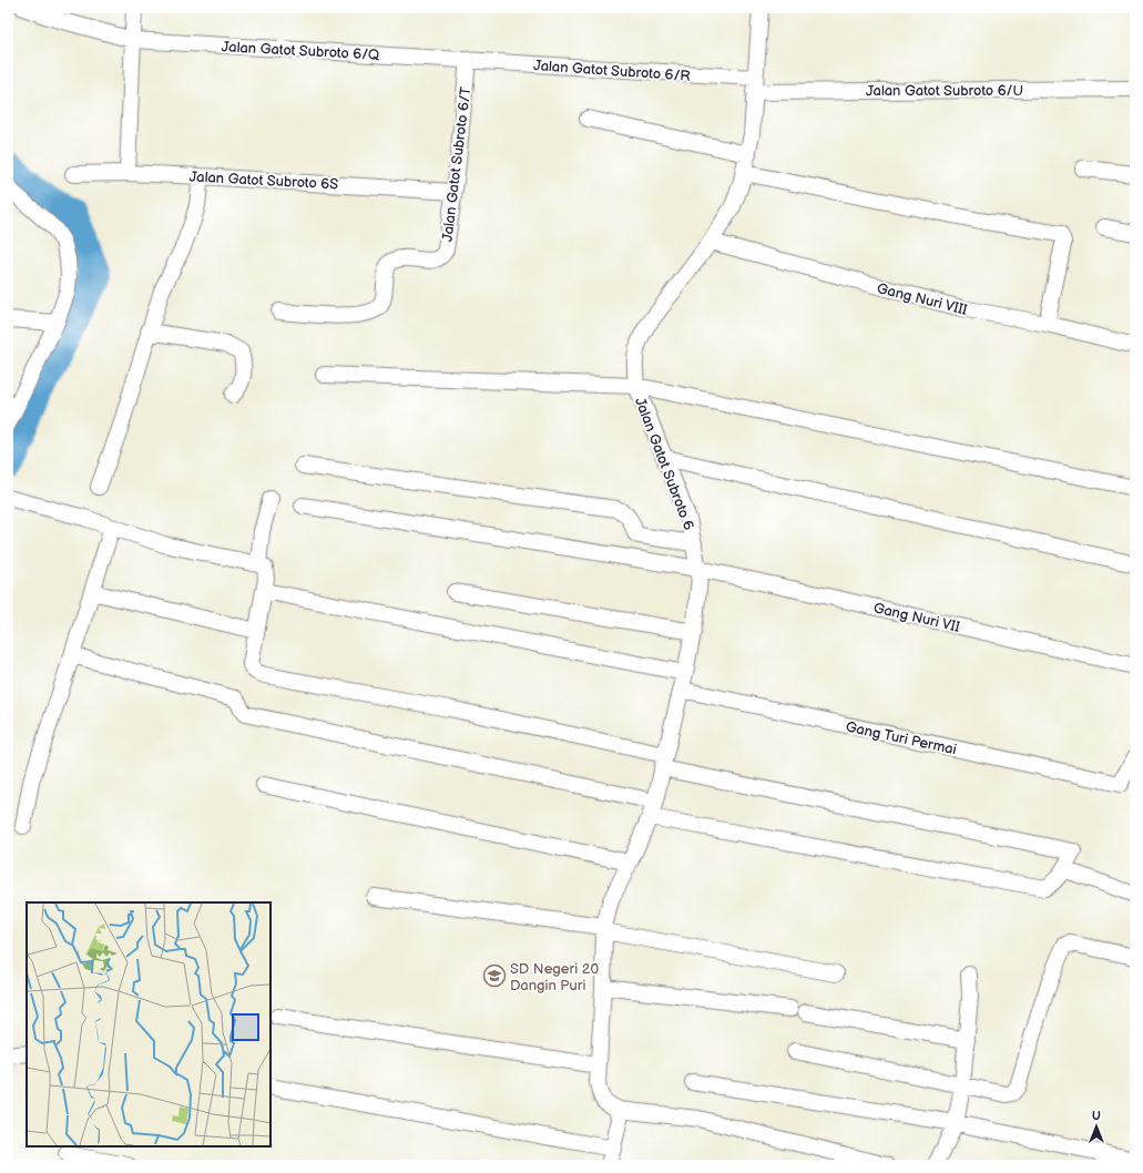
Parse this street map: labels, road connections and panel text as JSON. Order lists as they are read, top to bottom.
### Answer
{
  "streets": {
    "street": [
      "Jalan Gatot Subroto 6/Q",
      "Jalan Gatot Subroto 6/R",
      "Jalan Gatot Subroto 6/U",
      "Jalan Gatot Subroto 6/T",
      "Jalan Gatot Subroto 6S",
      "Gang Nuri VIII",
      "Jalan Gatot Subroto 6",
      "Gang Nuri VII",
      "Gang Turi Permai"
    ]
  },
  "crossings": [
    ["Jalan Gatot Subroto 6/Q", "Jalan Gatot Subroto 6/R"],
    ["Jalan Gatot Subroto 6/Q", "Jalan Gatot Subroto 6/T"],
    ["Jalan Gatot Subroto 6/R", "Jalan Gatot Subroto 6/U"],
    ["Jalan Gatot Subroto 6/R", "Jalan Gatot Subroto 6/T"],
    ["Jalan Gatot Subroto 6/R", "Jalan Gatot Subroto 6"],
    ["Jalan Gatot Subroto 6/U", "Jalan Gatot Subroto 6"],
    ["Jalan Gatot Subroto 6/T", "Jalan Gatot Subroto 6S"],
    ["Gang Nuri VIII", "Jalan Gatot Subroto 6"],
    ["Jalan Gatot Subroto 6", "Gang Nuri VII"],
    ["Jalan Gatot Subroto 6", "Gang Turi Permai"]
  ],
  "places": {
    "school or university": ["SD Negeri 20 Dangin Puri"]
  },
  "north": "top"
}
